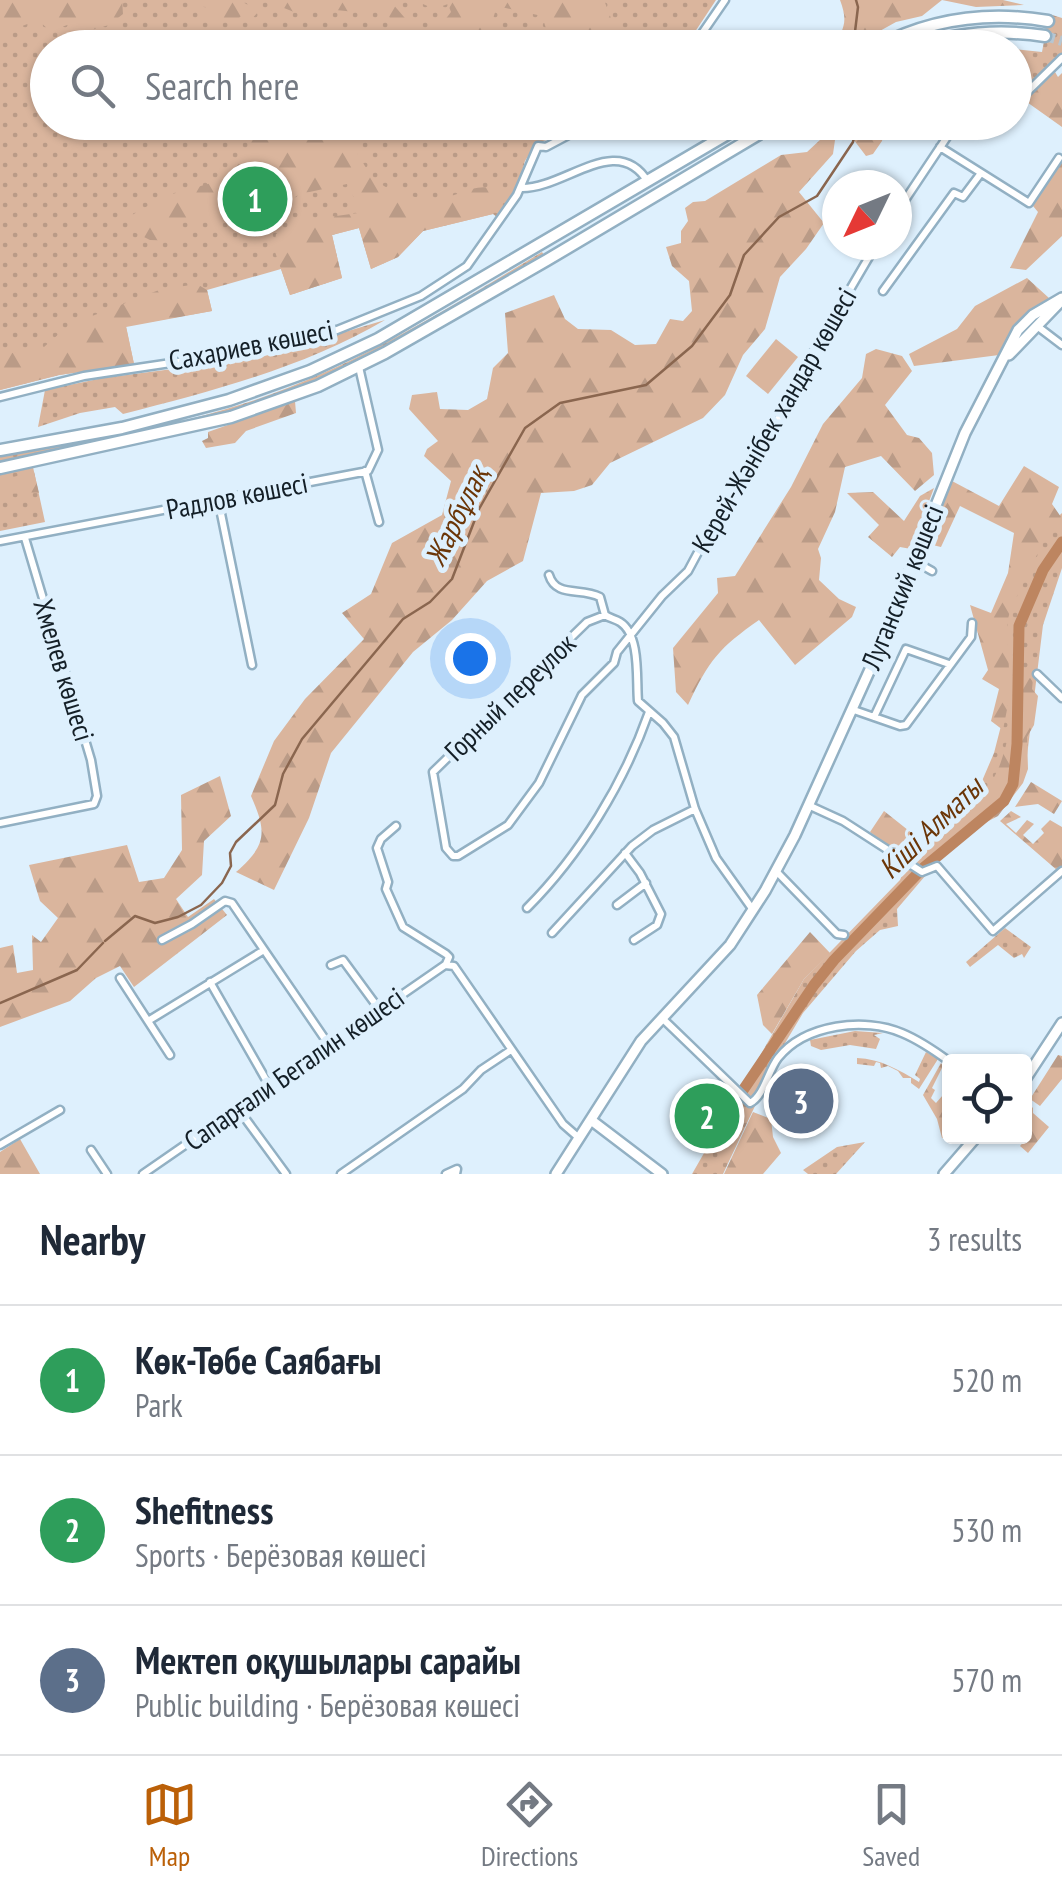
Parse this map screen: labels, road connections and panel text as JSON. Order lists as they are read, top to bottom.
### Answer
{
  "streets": {
    "street": [
      "Сахариев көшесі",
      "Керей-Жәнібек хандар көшесі",
      "Радлов көшесі",
      "Луганский көшесі",
      "Хмелев көшесі",
      "Горный переулок",
      "Сапарғали Бегалин көшесі"
    ]
  },
  "crossings": [
    ["Керей-Жәнібек хандар көшесі", "Горный переулок"],
    ["Радлов көшесі", "Хмелев көшесі"]
  ],
  "water": ["Жарбұлақ", "Кіші Алматы"],
  "north": "bottom left",
  "page": {
    "search": "Search here",
    "pins": ["1", "3", "2"],
    "heading": ["Nearby", "3 results"],
    "list": [
      {
        "mark": "1",
        "name": "Көк-Төбе Саябағы",
        "note": "Park",
        "value": "520 m"
      },
      {
        "mark": "2",
        "name": "Shefitness",
        "note": "Sports · Берёзовая көшесі",
        "value": "530 m"
      },
      {
        "mark": "3",
        "name": "Мектеп оқушылары сарайы",
        "note": "Public building · Берёзовая көшесі",
        "value": "570 m"
      }
    ],
    "nav": ["Map", "Directions", "Saved"]
  }
}
